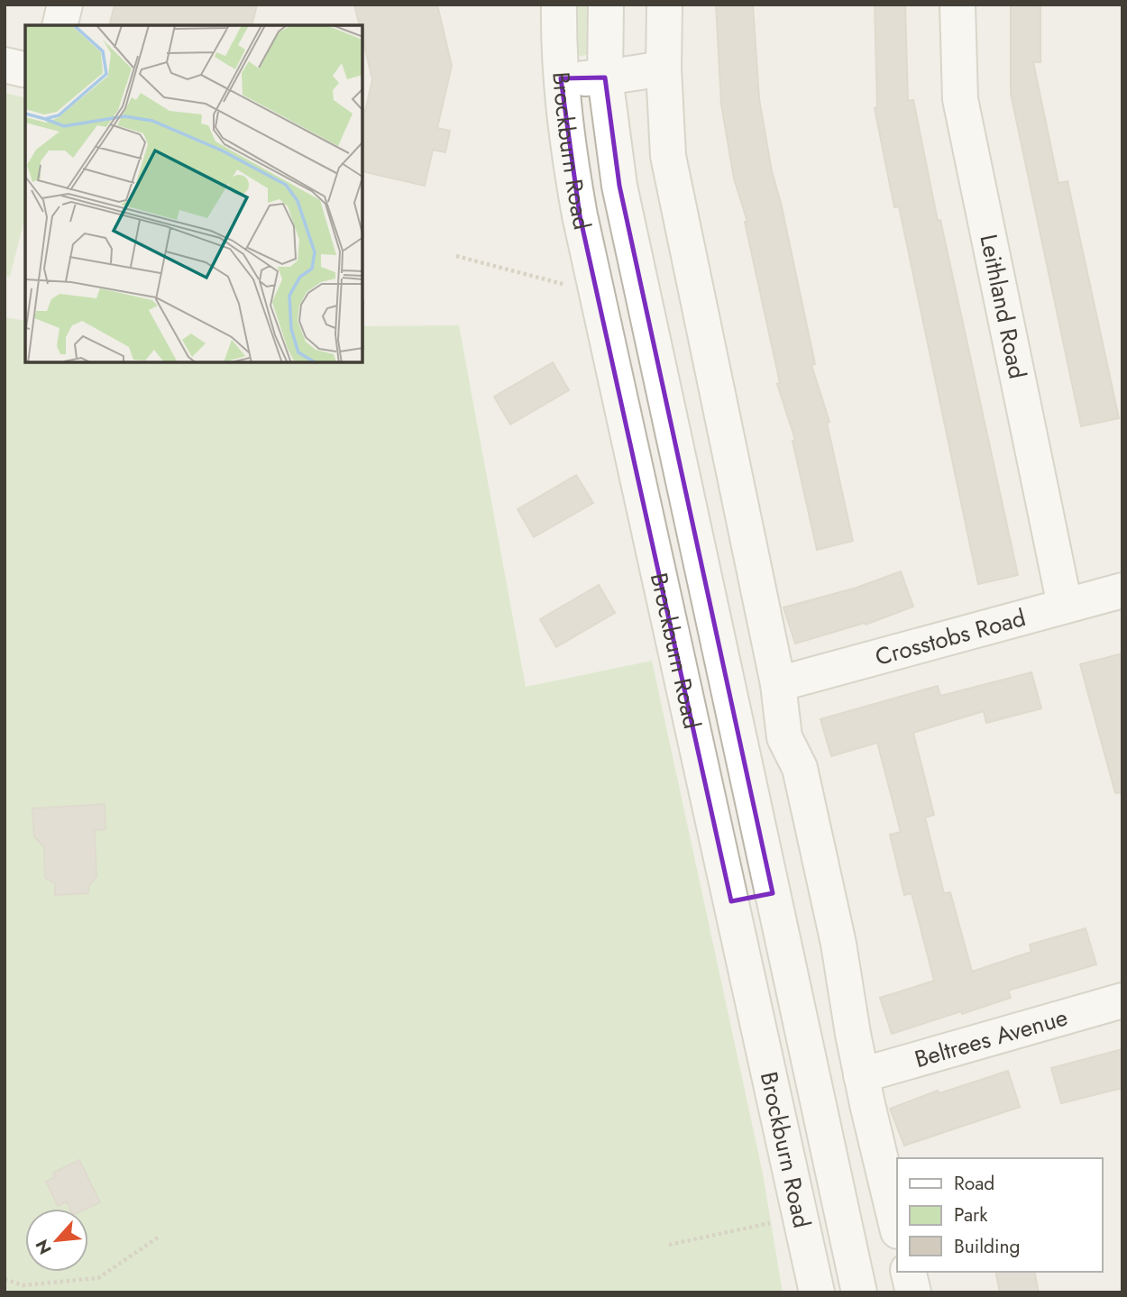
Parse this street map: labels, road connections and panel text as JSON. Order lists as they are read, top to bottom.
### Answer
{
  "streets": {
    "street": [
      "Brockburn Road",
      "Leithland Road",
      "Crosstobs Road",
      "Beltrees Avenue"
    ]
  },
  "crossings": [
    ["Leithland Road", "Crosstobs Road"]
  ],
  "legend": ["Road", "Park", "Building"],
  "north": "bottom left"
}
